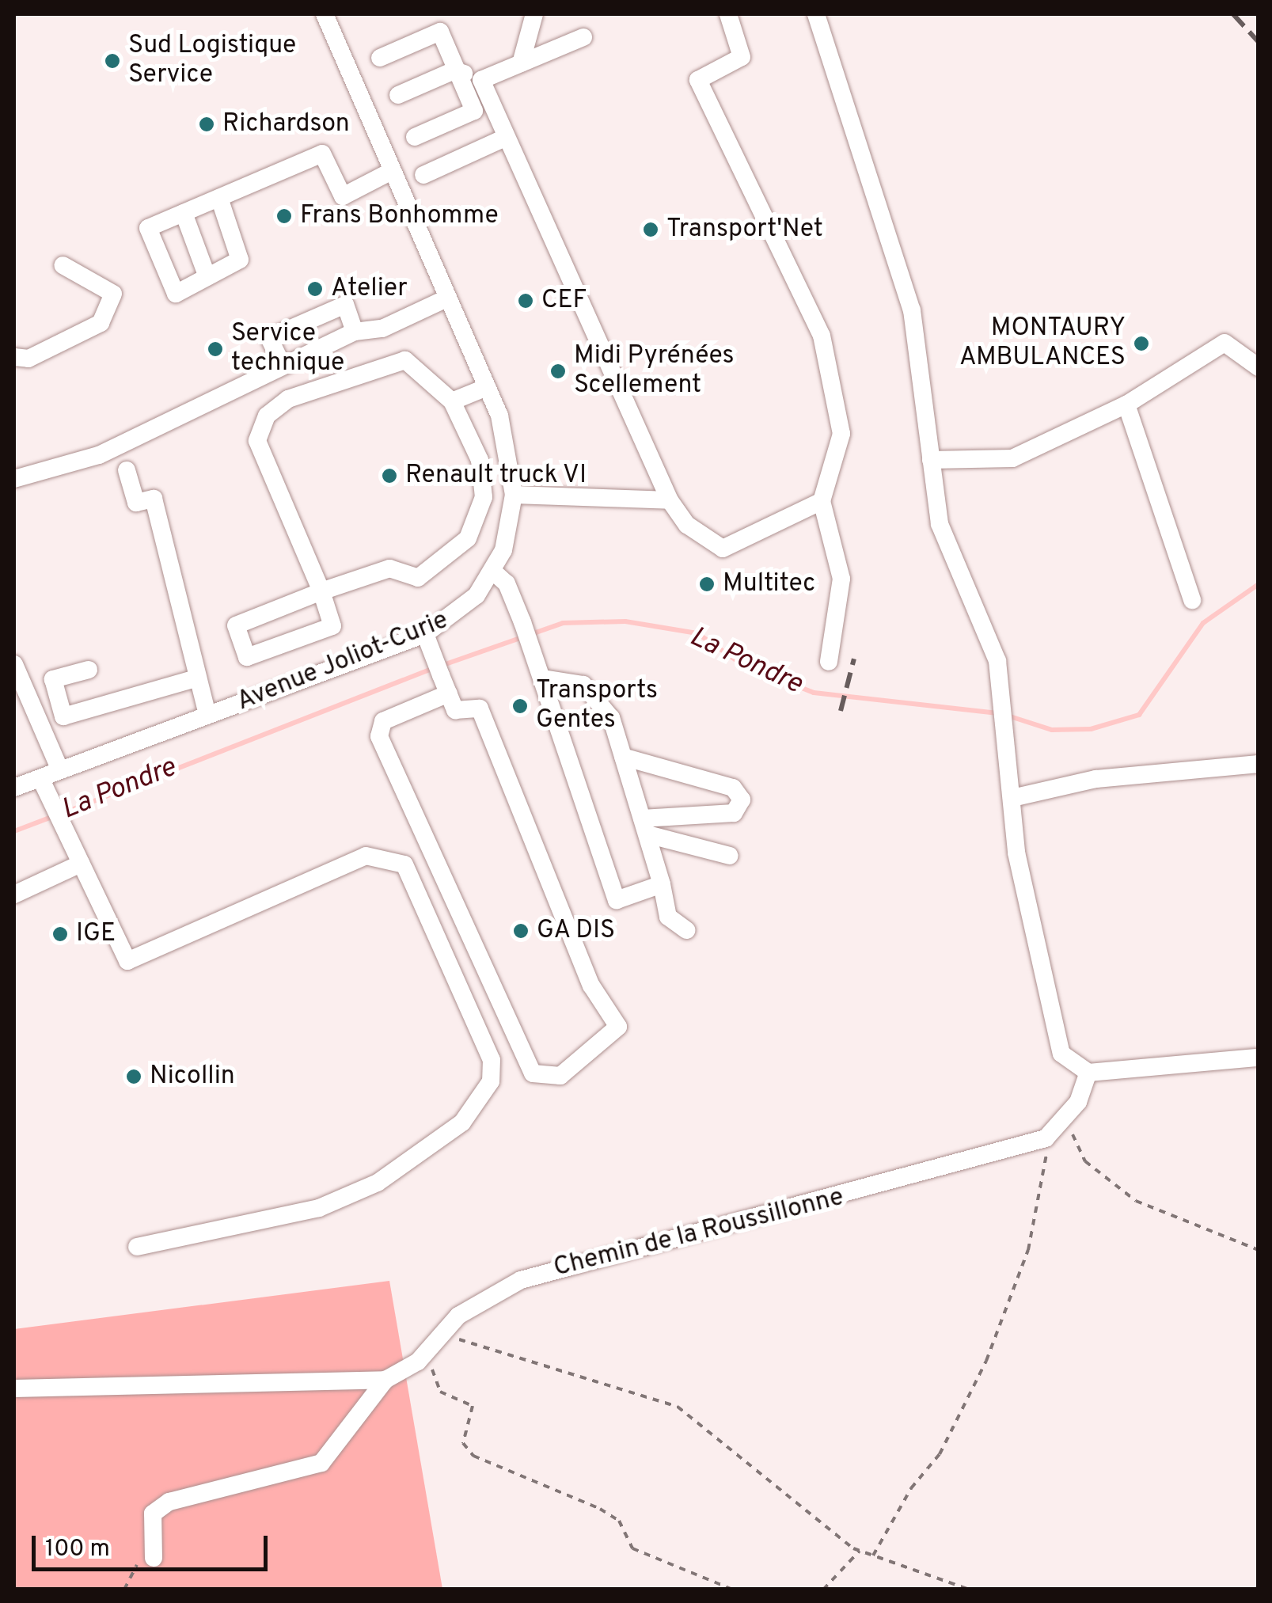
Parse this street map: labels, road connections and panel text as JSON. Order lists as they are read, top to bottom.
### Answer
{
  "streets": {
    "street": ["Avenue Joliot-Curie", "Chemin de la Roussillonne"]
  },
  "water": ["La Pondre"],
  "places": [
    "Sud Logistique Service",
    "Richardson",
    "Frans Bonhomme",
    "Transport'Net",
    "Atelier",
    "CEF",
    "MONTAURY AMBULANCES",
    "Service technique",
    "Midi Pyrénées Scellement",
    "Renault truck VI",
    "Multitec",
    "Transports Gentes",
    "GA DIS",
    "IGE",
    "Nicollin"
  ],
  "scale_bar": "100 m"
}
